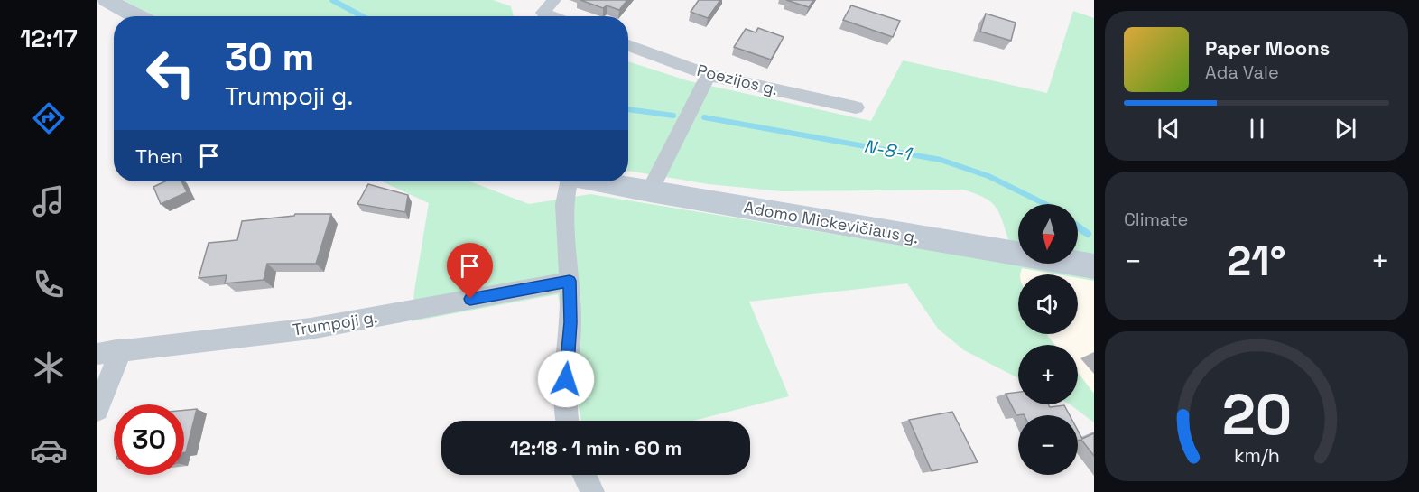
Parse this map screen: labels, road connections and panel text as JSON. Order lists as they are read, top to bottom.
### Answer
{
  "streets": {
    "main road": ["Adomo Mickevičiaus g."],
    "street": ["Poezijos g.", "Trumpoji g."]
  },
  "water": ["N-8-1"],
  "north": "bottom",
  "page": {
    "tabs": "12:17",
    "turn": ["30 m", "Trumpoji g."],
    "song": ["Paper Moons", "Ada Vale"],
    "then": "Then",
    "tile": "Climate",
    "map_buttons": ["+", "−"],
    "heat": ["−", "21°", "+"],
    "limit": "30",
    "trip": "12:18 · 1 min · 60 m",
    "gauge": ["20", "km/h"]
  }
}
